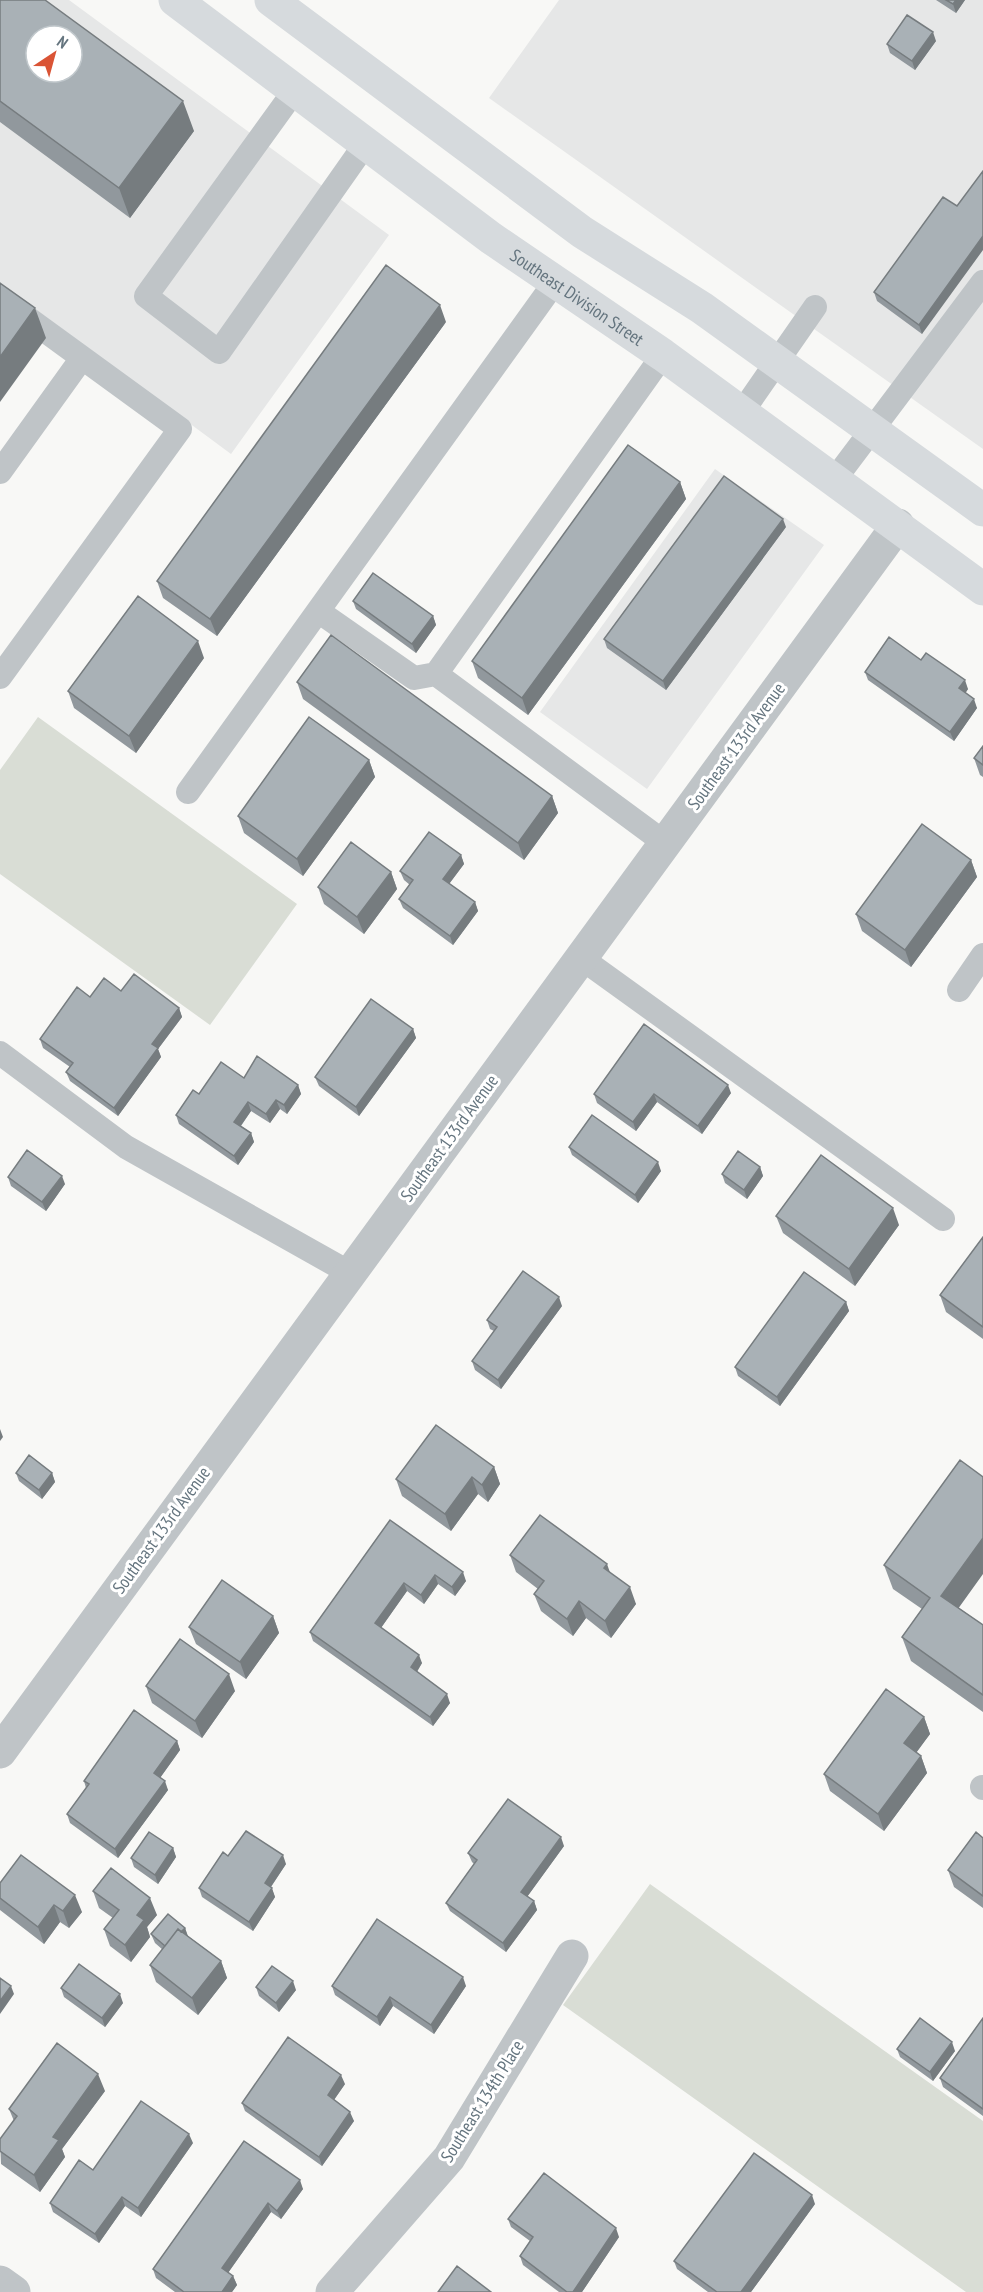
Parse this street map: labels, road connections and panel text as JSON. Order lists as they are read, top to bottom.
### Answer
{
  "streets": {
    "main road": ["Southeast Division Street"],
    "street": ["Southeast 133rd Avenue", "Southeast 134th Place"]
  },
  "crossings": [
    ["Southeast Division Street", "Southeast 133rd Avenue"]
  ],
  "north": "top right"
}
